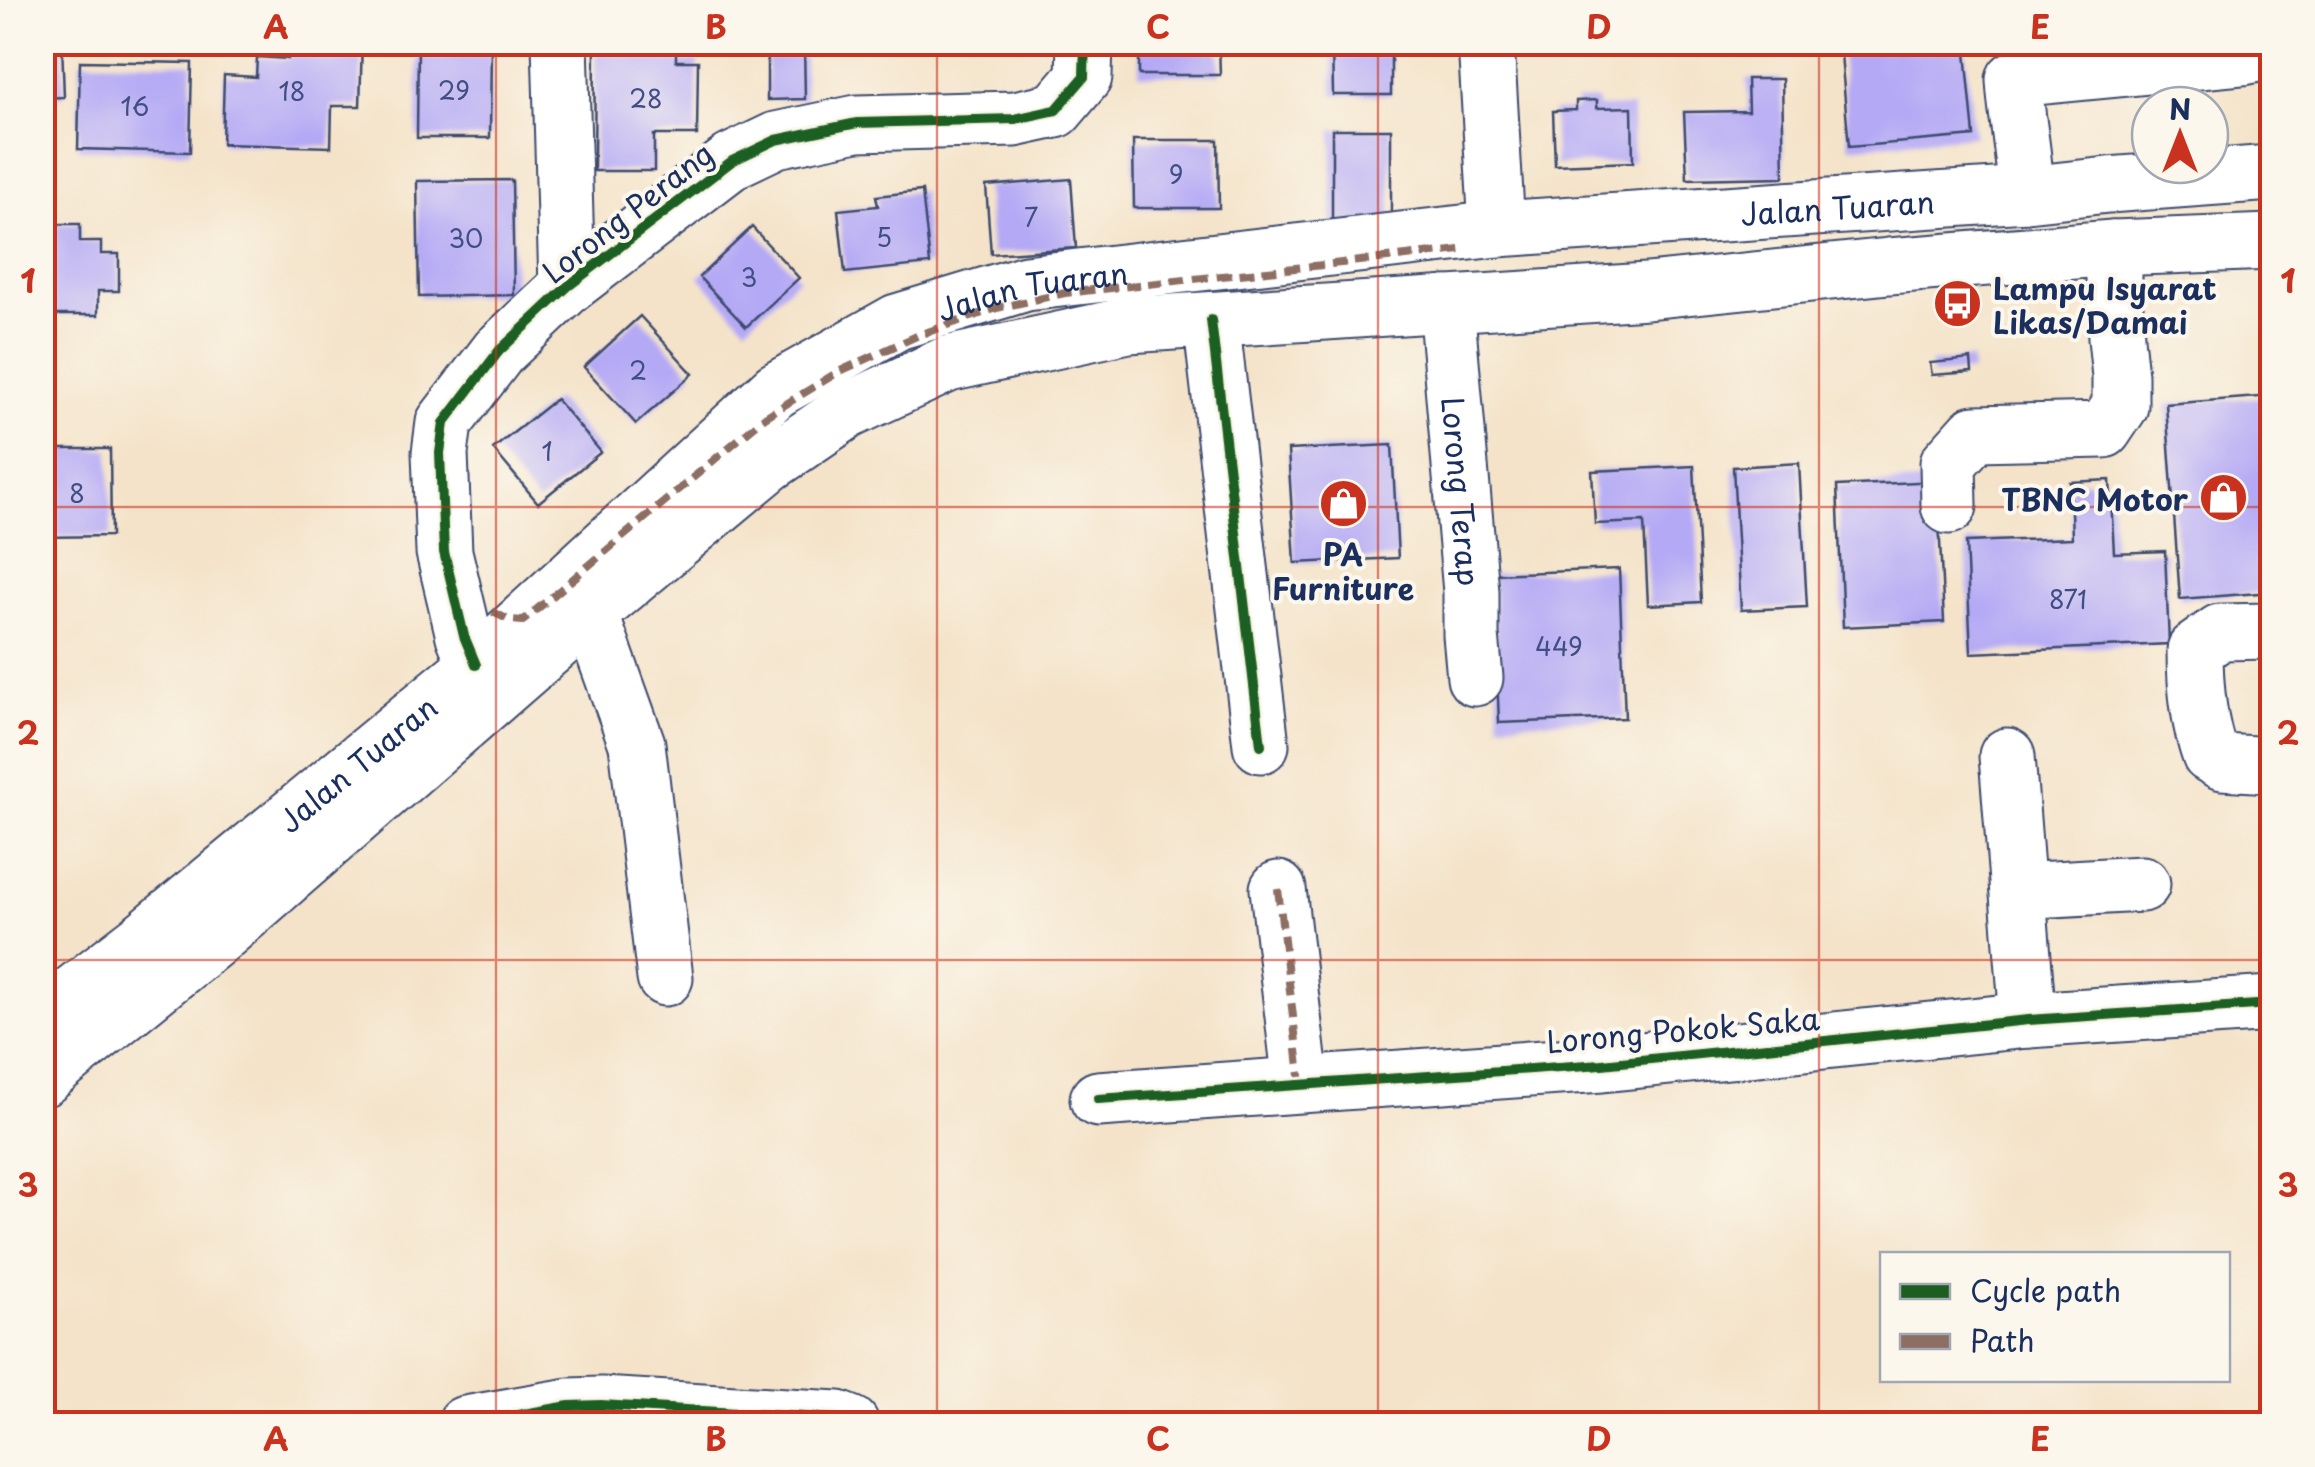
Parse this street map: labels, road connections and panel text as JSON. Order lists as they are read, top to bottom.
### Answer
{
  "streets": {
    "main road": [
      "Jalan Tuaran",
      "Lorong Perang",
      "Lorong Terap",
      "Lorong Pokok Saka"
    ]
  },
  "crossings": [
    ["Jalan Tuaran", "Lorong Perang"],
    ["Jalan Tuaran", "Lorong Terap"]
  ],
  "places": {
    "bus stop": ["Lampu Isyarat Likas/Damai"],
    "shop": ["TBNC Motor", "PA Furniture"]
  },
  "house_numbers": [
    "29",
    "18",
    "28",
    "16",
    "9",
    "7",
    "5",
    "30",
    "3",
    "2",
    "1",
    "8",
    "871",
    "449"
  ],
  "legend": ["Cycle path", "Path"],
  "north": "top",
  "grid": {
    "columns": [
      "A",
      "B",
      "C",
      "D",
      "E"
    ],
    "rows": ["1", "2", "3"]
  }
}
